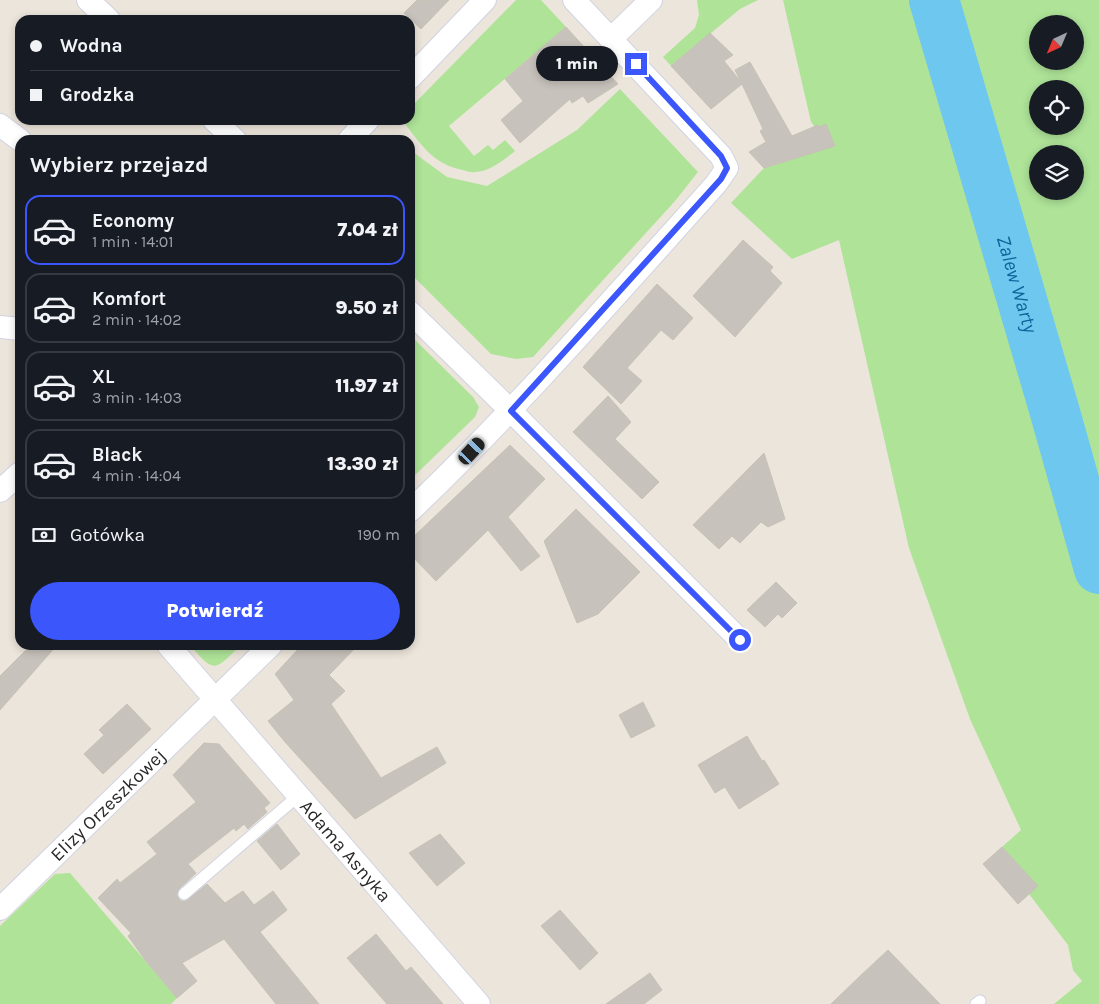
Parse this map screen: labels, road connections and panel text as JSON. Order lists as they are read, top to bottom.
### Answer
{
  "streets": {
    "street": ["Elizy Orzeszkowej", "Adama Asnyka"]
  },
  "crossings": [
    ["Elizy Orzeszkowej", "Adama Asnyka"]
  ],
  "water": ["Zalew Warty"],
  "north": "bottom left",
  "page": {
    "banner": ["Wodna", "Grodzka"],
    "bubble": "1 min",
    "heading": "Wybierz przejazd",
    "list": [
      {
        "name": "Economy",
        "note": "1 min · 14:01",
        "value": "7.04 zł"
      },
      {
        "name": "Komfort",
        "note": "2 min · 14:02",
        "value": "9.50 zł"
      },
      {
        "name": "XL",
        "note": "3 min · 14:03",
        "value": "11.97 zł"
      },
      {
        "name": "Black",
        "note": "4 min · 14:04",
        "value": "13.30 zł"
      }
    ],
    "pay": ["Gotówka", "190 m"],
    "buttons": "Potwierdź"
  }
}
